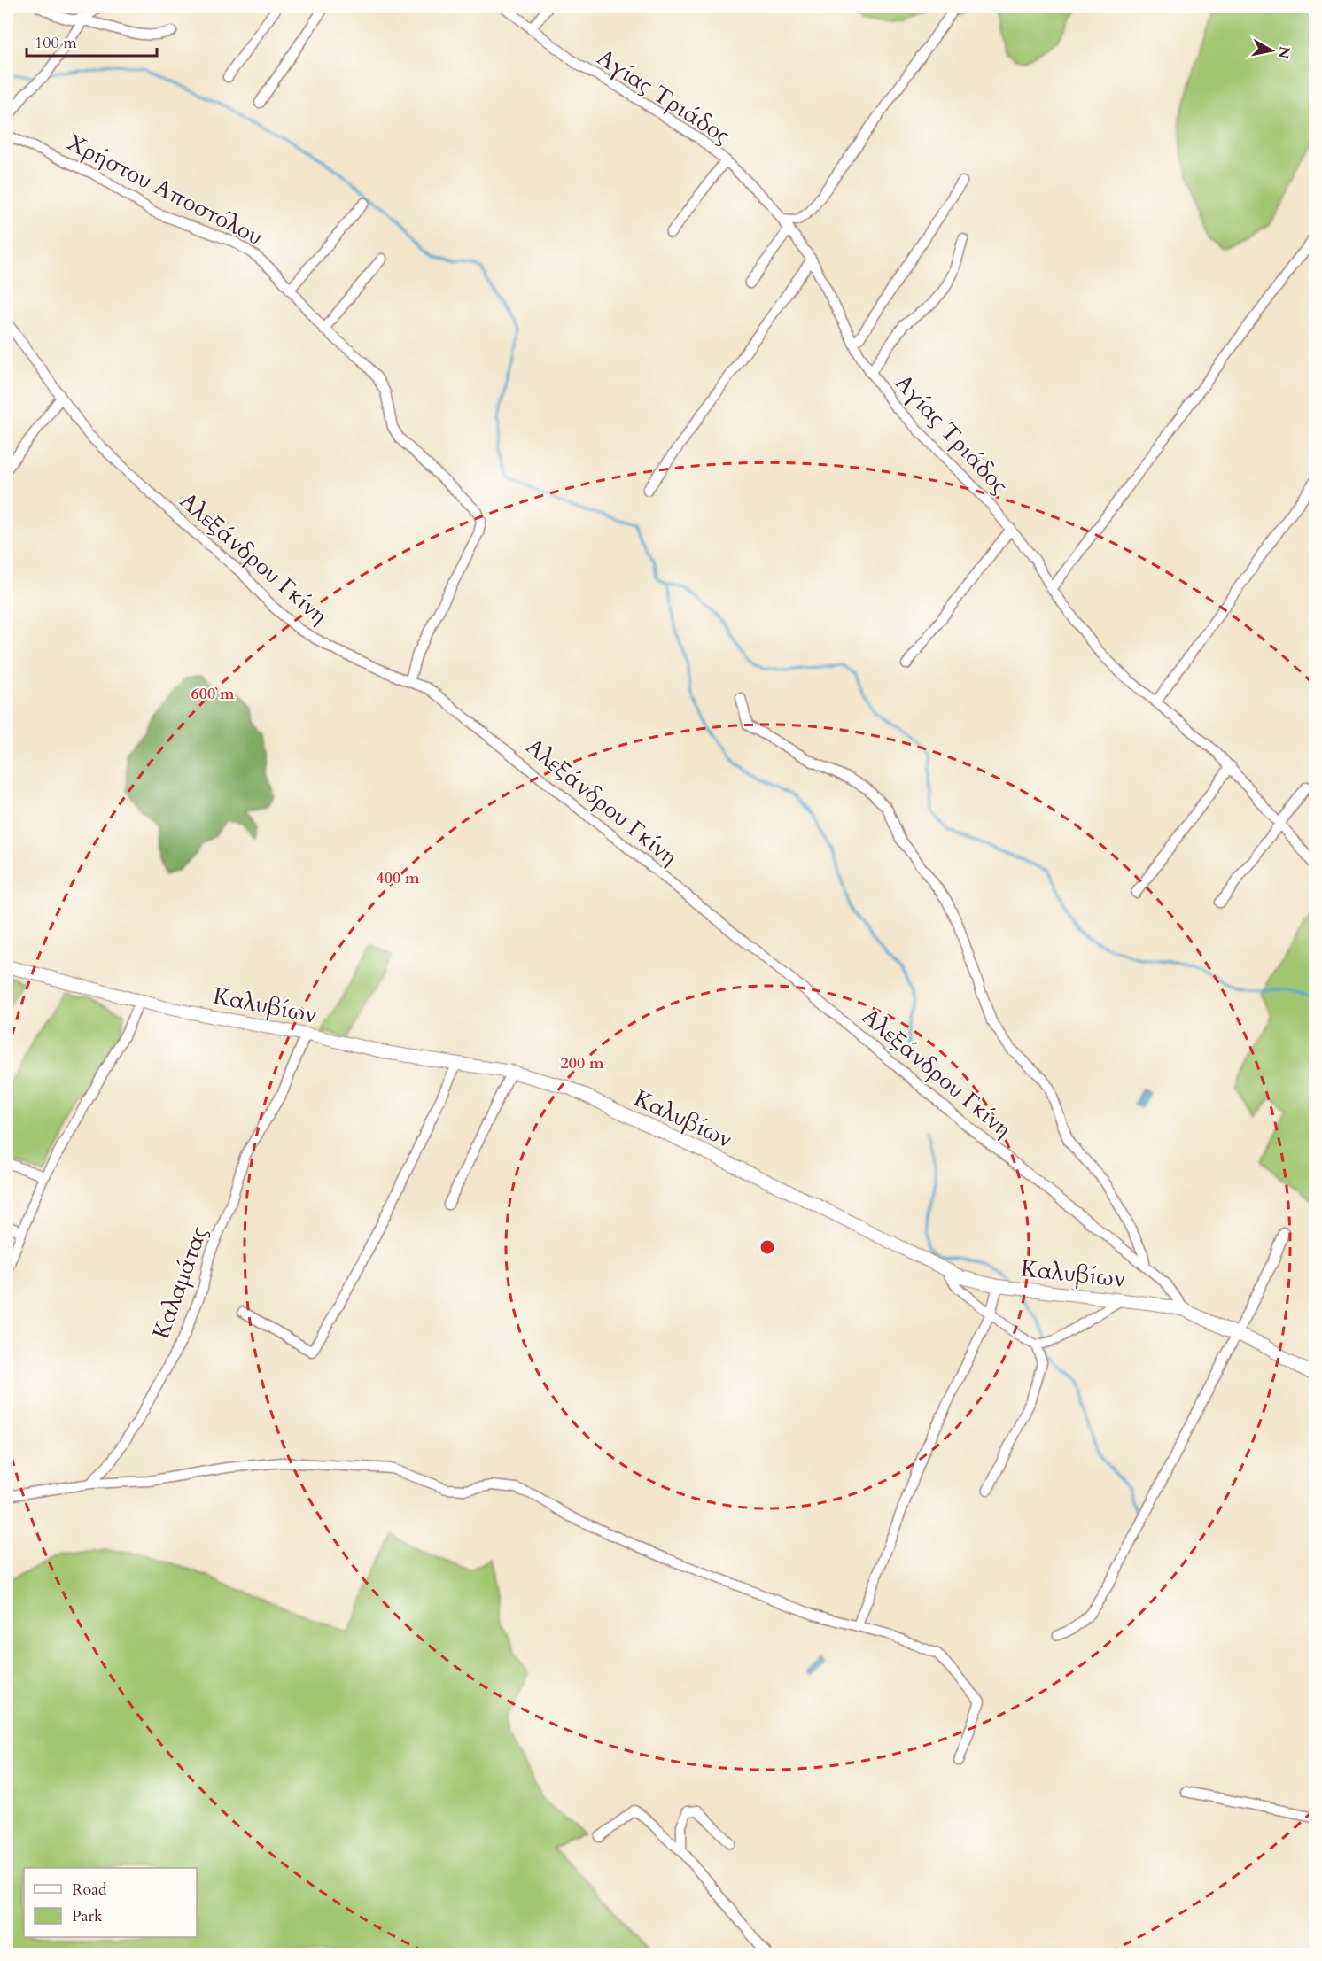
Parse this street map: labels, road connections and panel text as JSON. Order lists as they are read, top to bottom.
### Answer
{
  "streets": {
    "main road": ["Καλυβίων"],
    "street": [
      "Αγίας Τριάδος",
      "Χρήστου Αποστόλου",
      "Αλεξάνδρου Γκίνη",
      "Καλαμάτας"
    ]
  },
  "crossings": [
    ["Χρήστου Αποστόλου", "Αλεξάνδρου Γκίνη"],
    ["Αλεξάνδρου Γκίνη", "Καλυβίων"],
    ["Καλυβίων", "Καλαμάτας"]
  ],
  "legend": ["Road", "Park"],
  "scale_bar": "100 m",
  "north": "right",
  "rings": ["600 m", "400 m", "200 m"]
}
